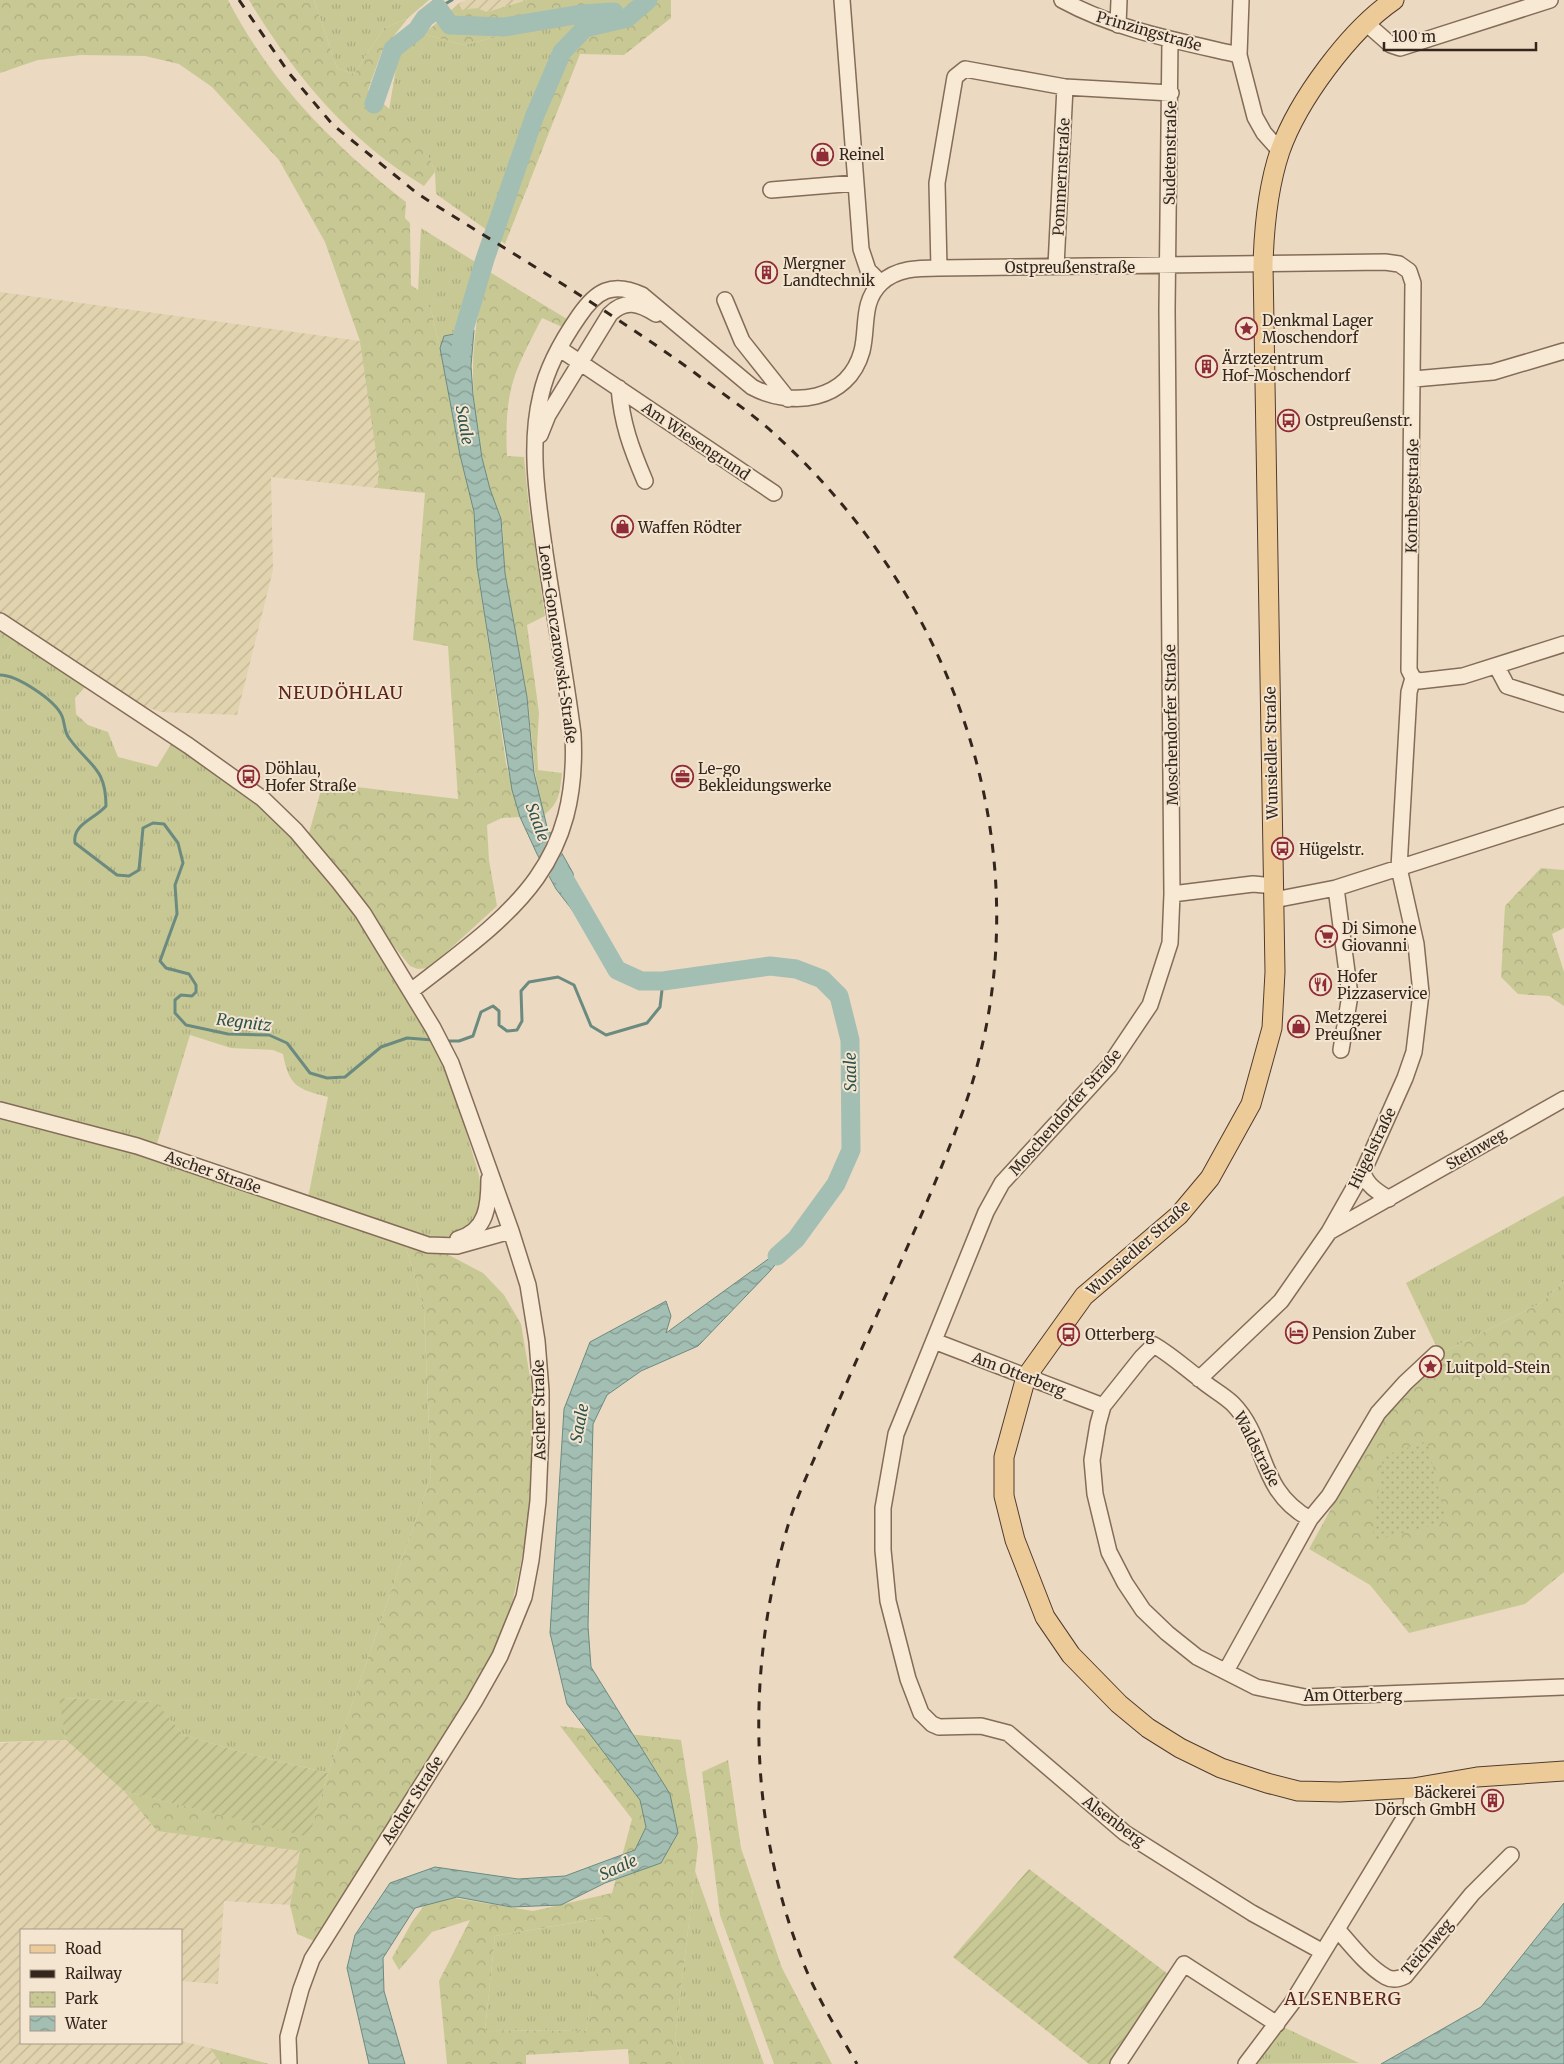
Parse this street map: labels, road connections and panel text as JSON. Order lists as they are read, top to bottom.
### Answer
{
  "streets": {
    "main road": ["Wunsiedler Straße"],
    "street": [
      "Prinzingstraße",
      "Sudetenstraße",
      "Pommernstraße",
      "Ostpreußenstraße",
      "Am Wiesengrund",
      "Kornbergstraße",
      "Leon-Gonczarowski-Straße",
      "Moschendorfer Straße",
      "Hügelstraße",
      "Steinweg",
      "Ascher Straße",
      "Am Otterberg",
      "Waldstraße",
      "Alsenberg",
      "Teichweg"
    ]
  },
  "crossings": [
    ["Prinzingstraße", "Sudetenstraße"],
    ["Sudetenstraße", "Ostpreußenstraße"],
    ["Sudetenstraße", "Moschendorfer Straße"],
    ["Pommernstraße", "Ostpreußenstraße"],
    ["Ostpreußenstraße", "Kornbergstraße"],
    ["Ostpreußenstraße", "Moschendorfer Straße"],
    ["Ostpreußenstraße", "Wunsiedler Straße"],
    ["Am Wiesengrund", "Leon-Gonczarowski-Straße"],
    ["Kornbergstraße", "Wunsiedler Straße"],
    ["Kornbergstraße", "Hügelstraße"],
    ["Moschendorfer Straße", "Am Otterberg"],
    ["Moschendorfer Straße", "Alsenberg"],
    ["Wunsiedler Straße", "Am Otterberg"],
    ["Hügelstraße", "Steinweg"],
    ["Hügelstraße", "Waldstraße"],
    ["Am Otterberg", "Waldstraße"]
  ],
  "districts": ["NEUDÖHLAU", "ALSENBERG"],
  "water": ["Saale", "Regnitz"],
  "places": {
    "shop": ["Reinel", "Waffen Rödter", "Metzgerei Preußner"],
    "building": ["Mergner Landtechnik", "Ärztezentrum Hof-Moschendorf", "Bäckerei Dörsch GmbH"],
    "place": ["Denkmal Lager Moschendorf", "Luitpold-Stein"],
    "bus stop": [
      "Ostpreußenstr.",
      "Döhlau, Hofer Straße",
      "Hügelstr.",
      "Otterberg"
    ],
    "office": ["Le-go Bekleidungswerke"],
    "supermarket": ["Di Simone Giovanni"],
    "restaurant": ["Hofer Pizzaservice"],
    "hotel": ["Pension Zuber"]
  },
  "legend": [
    "Road",
    "Railway",
    "Park",
    "Water"
  ],
  "scale_bar": "100 m"
}
